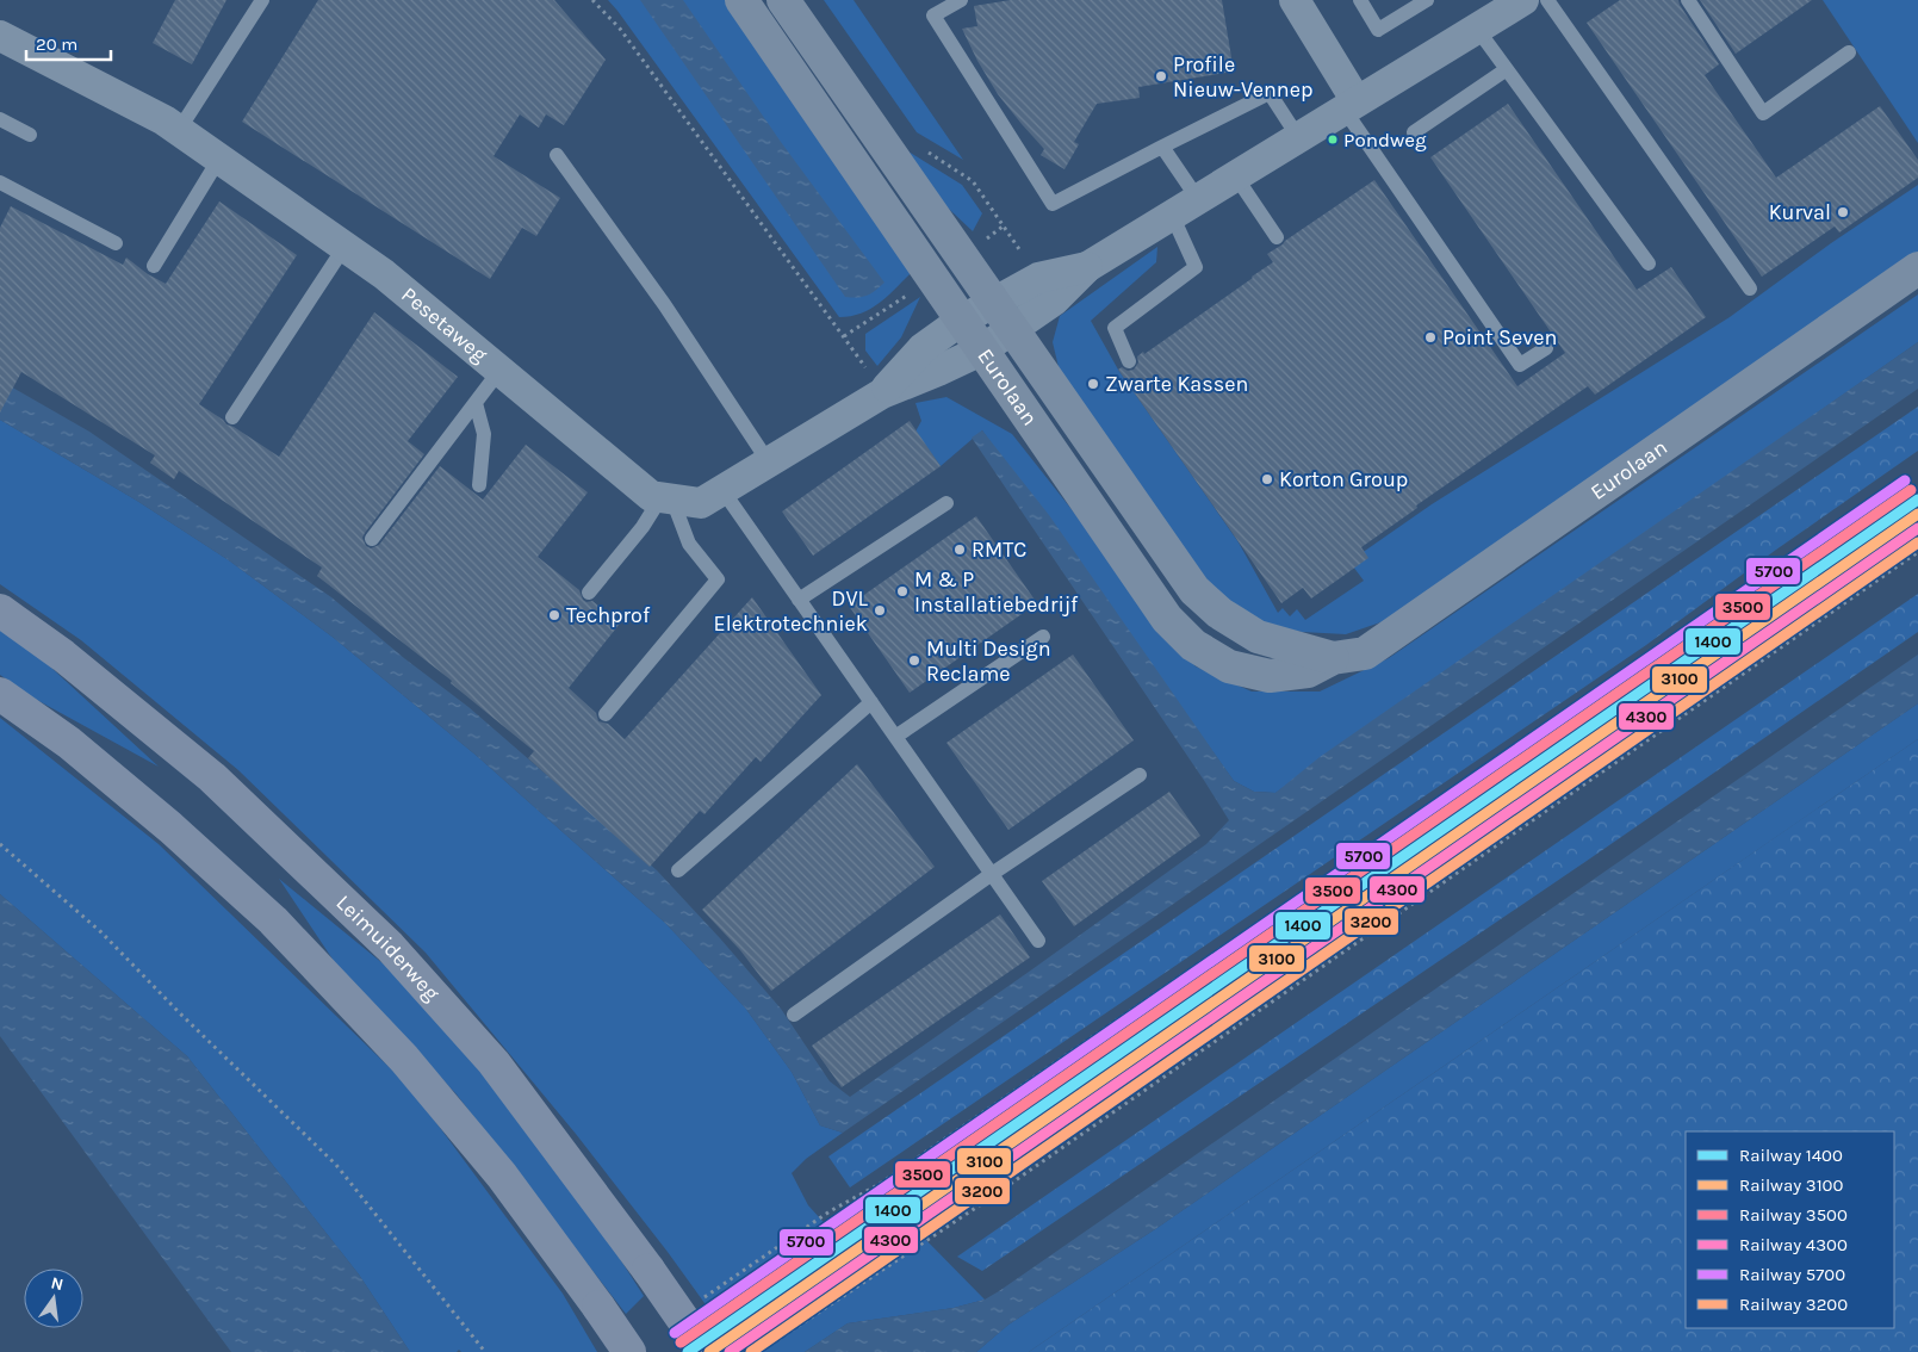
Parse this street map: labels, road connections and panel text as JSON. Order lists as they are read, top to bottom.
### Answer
{
  "streets": {
    "main road": ["Eurolaan", "Leimuiderweg"],
    "street": ["Pesetaweg"]
  },
  "crossings": [
    ["Pesetaweg", "Eurolaan"]
  ],
  "places": [
    "Profile Nieuw-Vennep",
    "Pondweg",
    "Kurval",
    "Point Seven",
    "Zwarte Kassen",
    "Korton Group",
    "RMTC",
    "M & P Installatiebedrijf",
    "DVL Elektrotechniek",
    "Techprof",
    "Multi Design Reclame"
  ],
  "lines": [
    "rail line 5700",
    "rail line 3500",
    "rail line 1400",
    "rail line 3100",
    "rail line 4300",
    "rail line 3200"
  ],
  "legend": [
    "Railway 1400",
    "Railway 3100",
    "Railway 3500",
    "Railway 4300",
    "Railway 5700",
    "Railway 3200"
  ],
  "scale_bar": "20 m",
  "north": "top"
}
